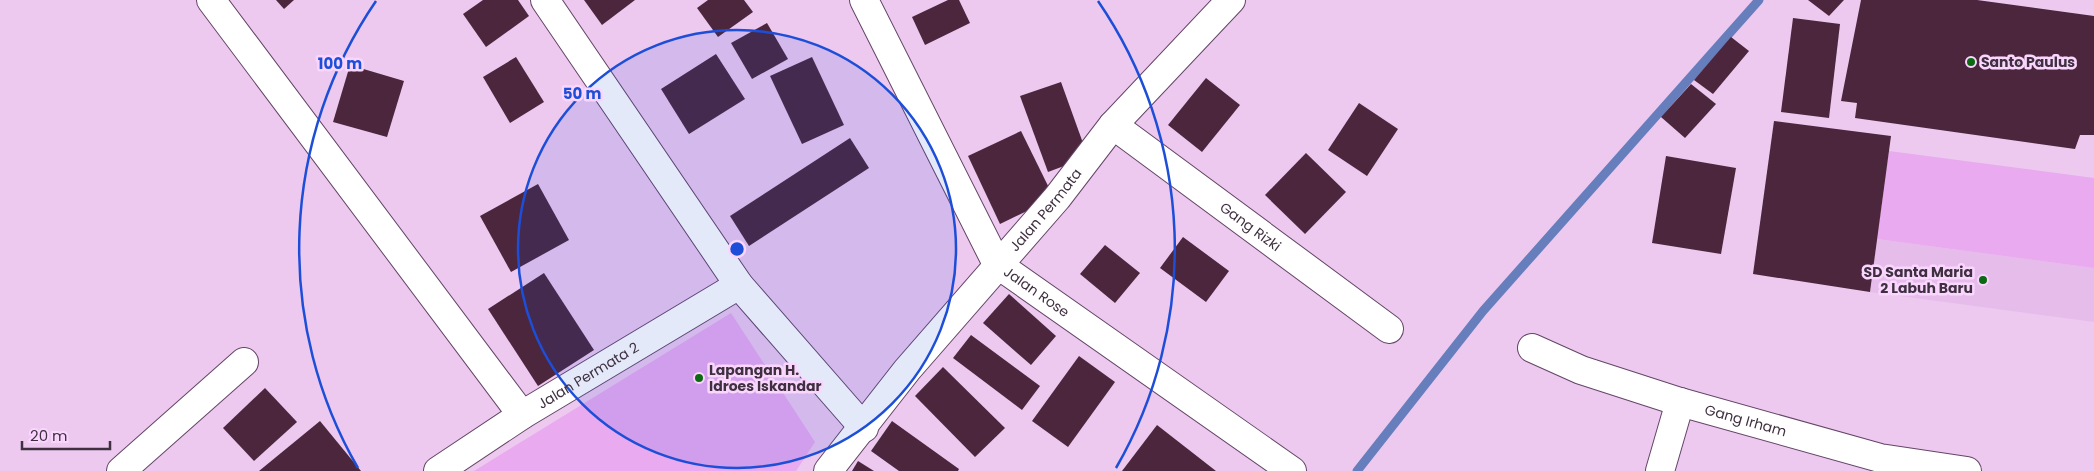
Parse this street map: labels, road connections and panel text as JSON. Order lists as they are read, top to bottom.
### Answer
{
  "streets": {
    "street": [
      "Jalan Permata",
      "Gang Rizki",
      "Jalan Rose",
      "Jalan Permata 2",
      "Gang Irham"
    ]
  },
  "crossings": [
    ["Jalan Permata", "Gang Rizki"],
    ["Jalan Permata", "Jalan Rose"]
  ],
  "places": ["Santo Paulus", "SD Santa Maria 2 Labuh Baru", "Lapangan H. Idroes Iskandar"],
  "scale_bar": "20 m",
  "rings": ["100 m", "50 m"]
}
